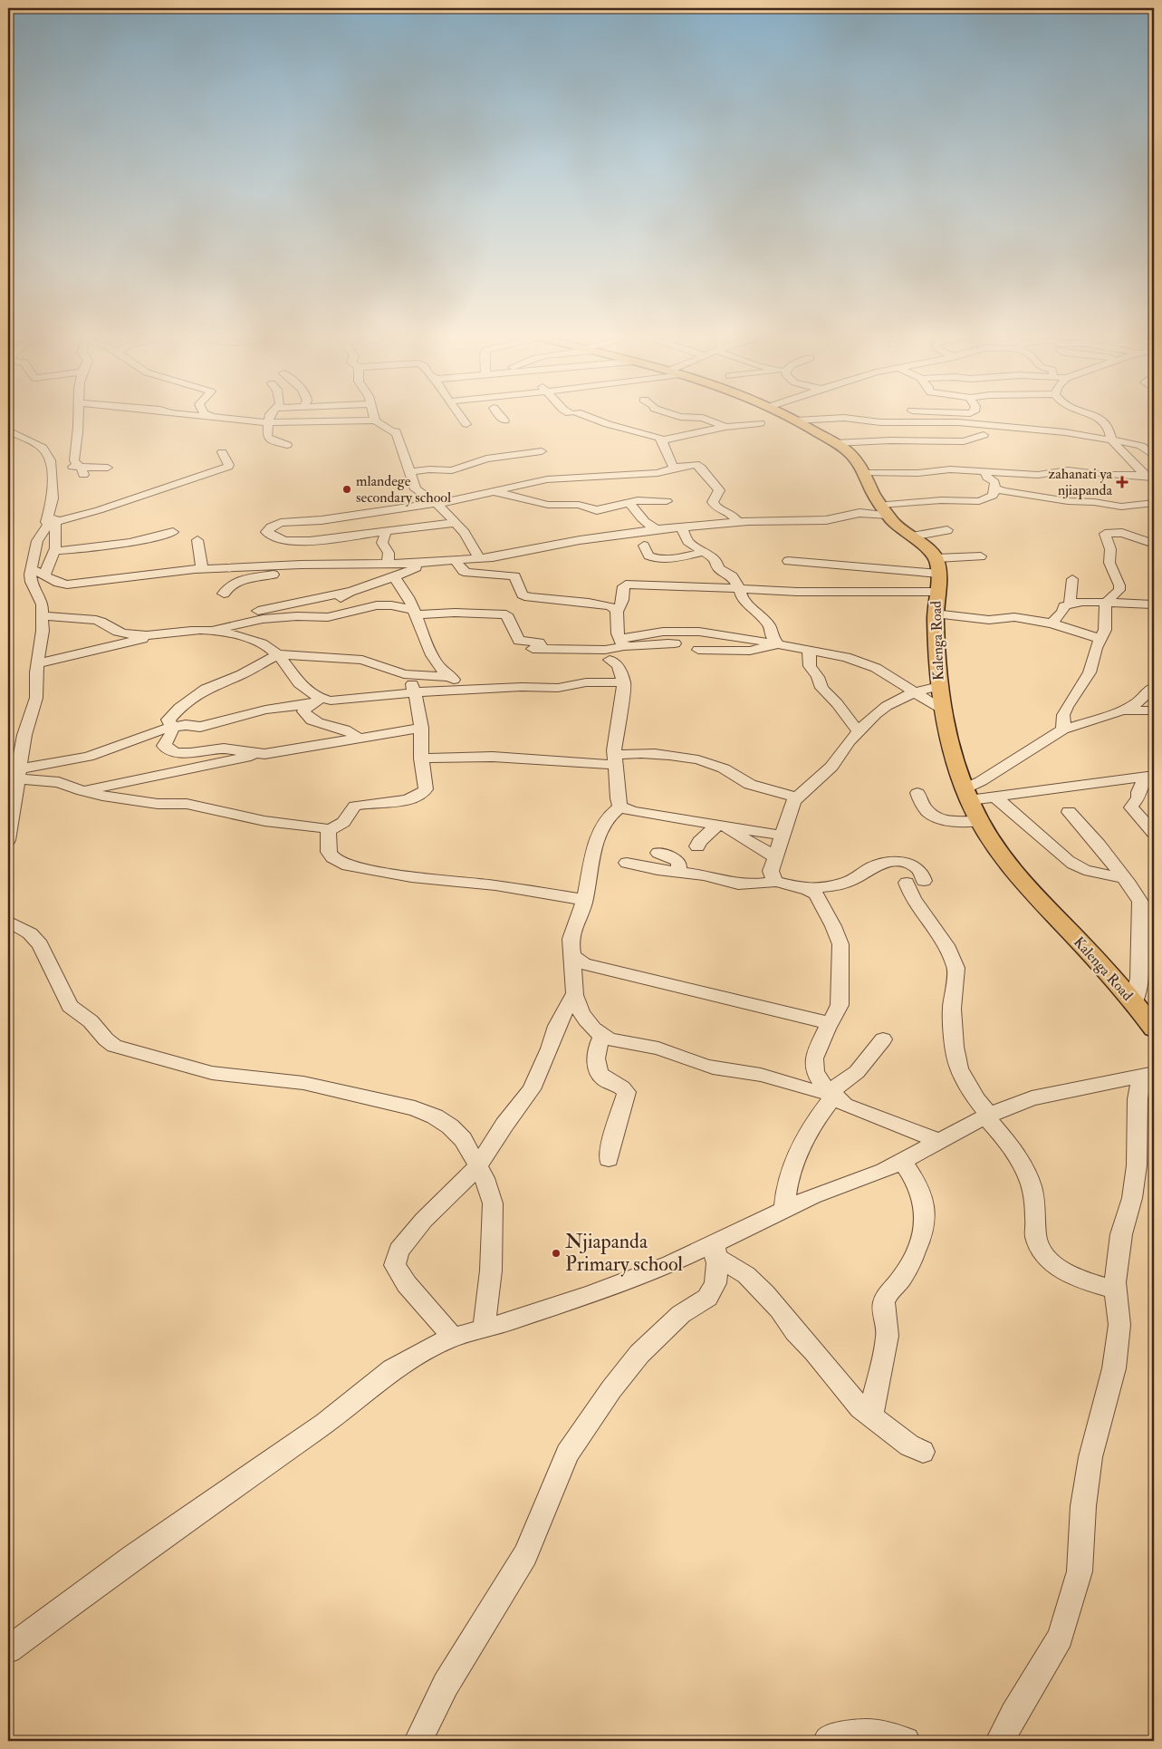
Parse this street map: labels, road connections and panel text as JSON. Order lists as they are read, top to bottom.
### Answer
{
  "streets": {
    "main road": ["Kalenga Road"]
  },
  "places": {
    "health": ["zahanati ya njiapanda"],
    "other": ["mlandege secondary school", "Njiapanda Primary school"]
  }
}
